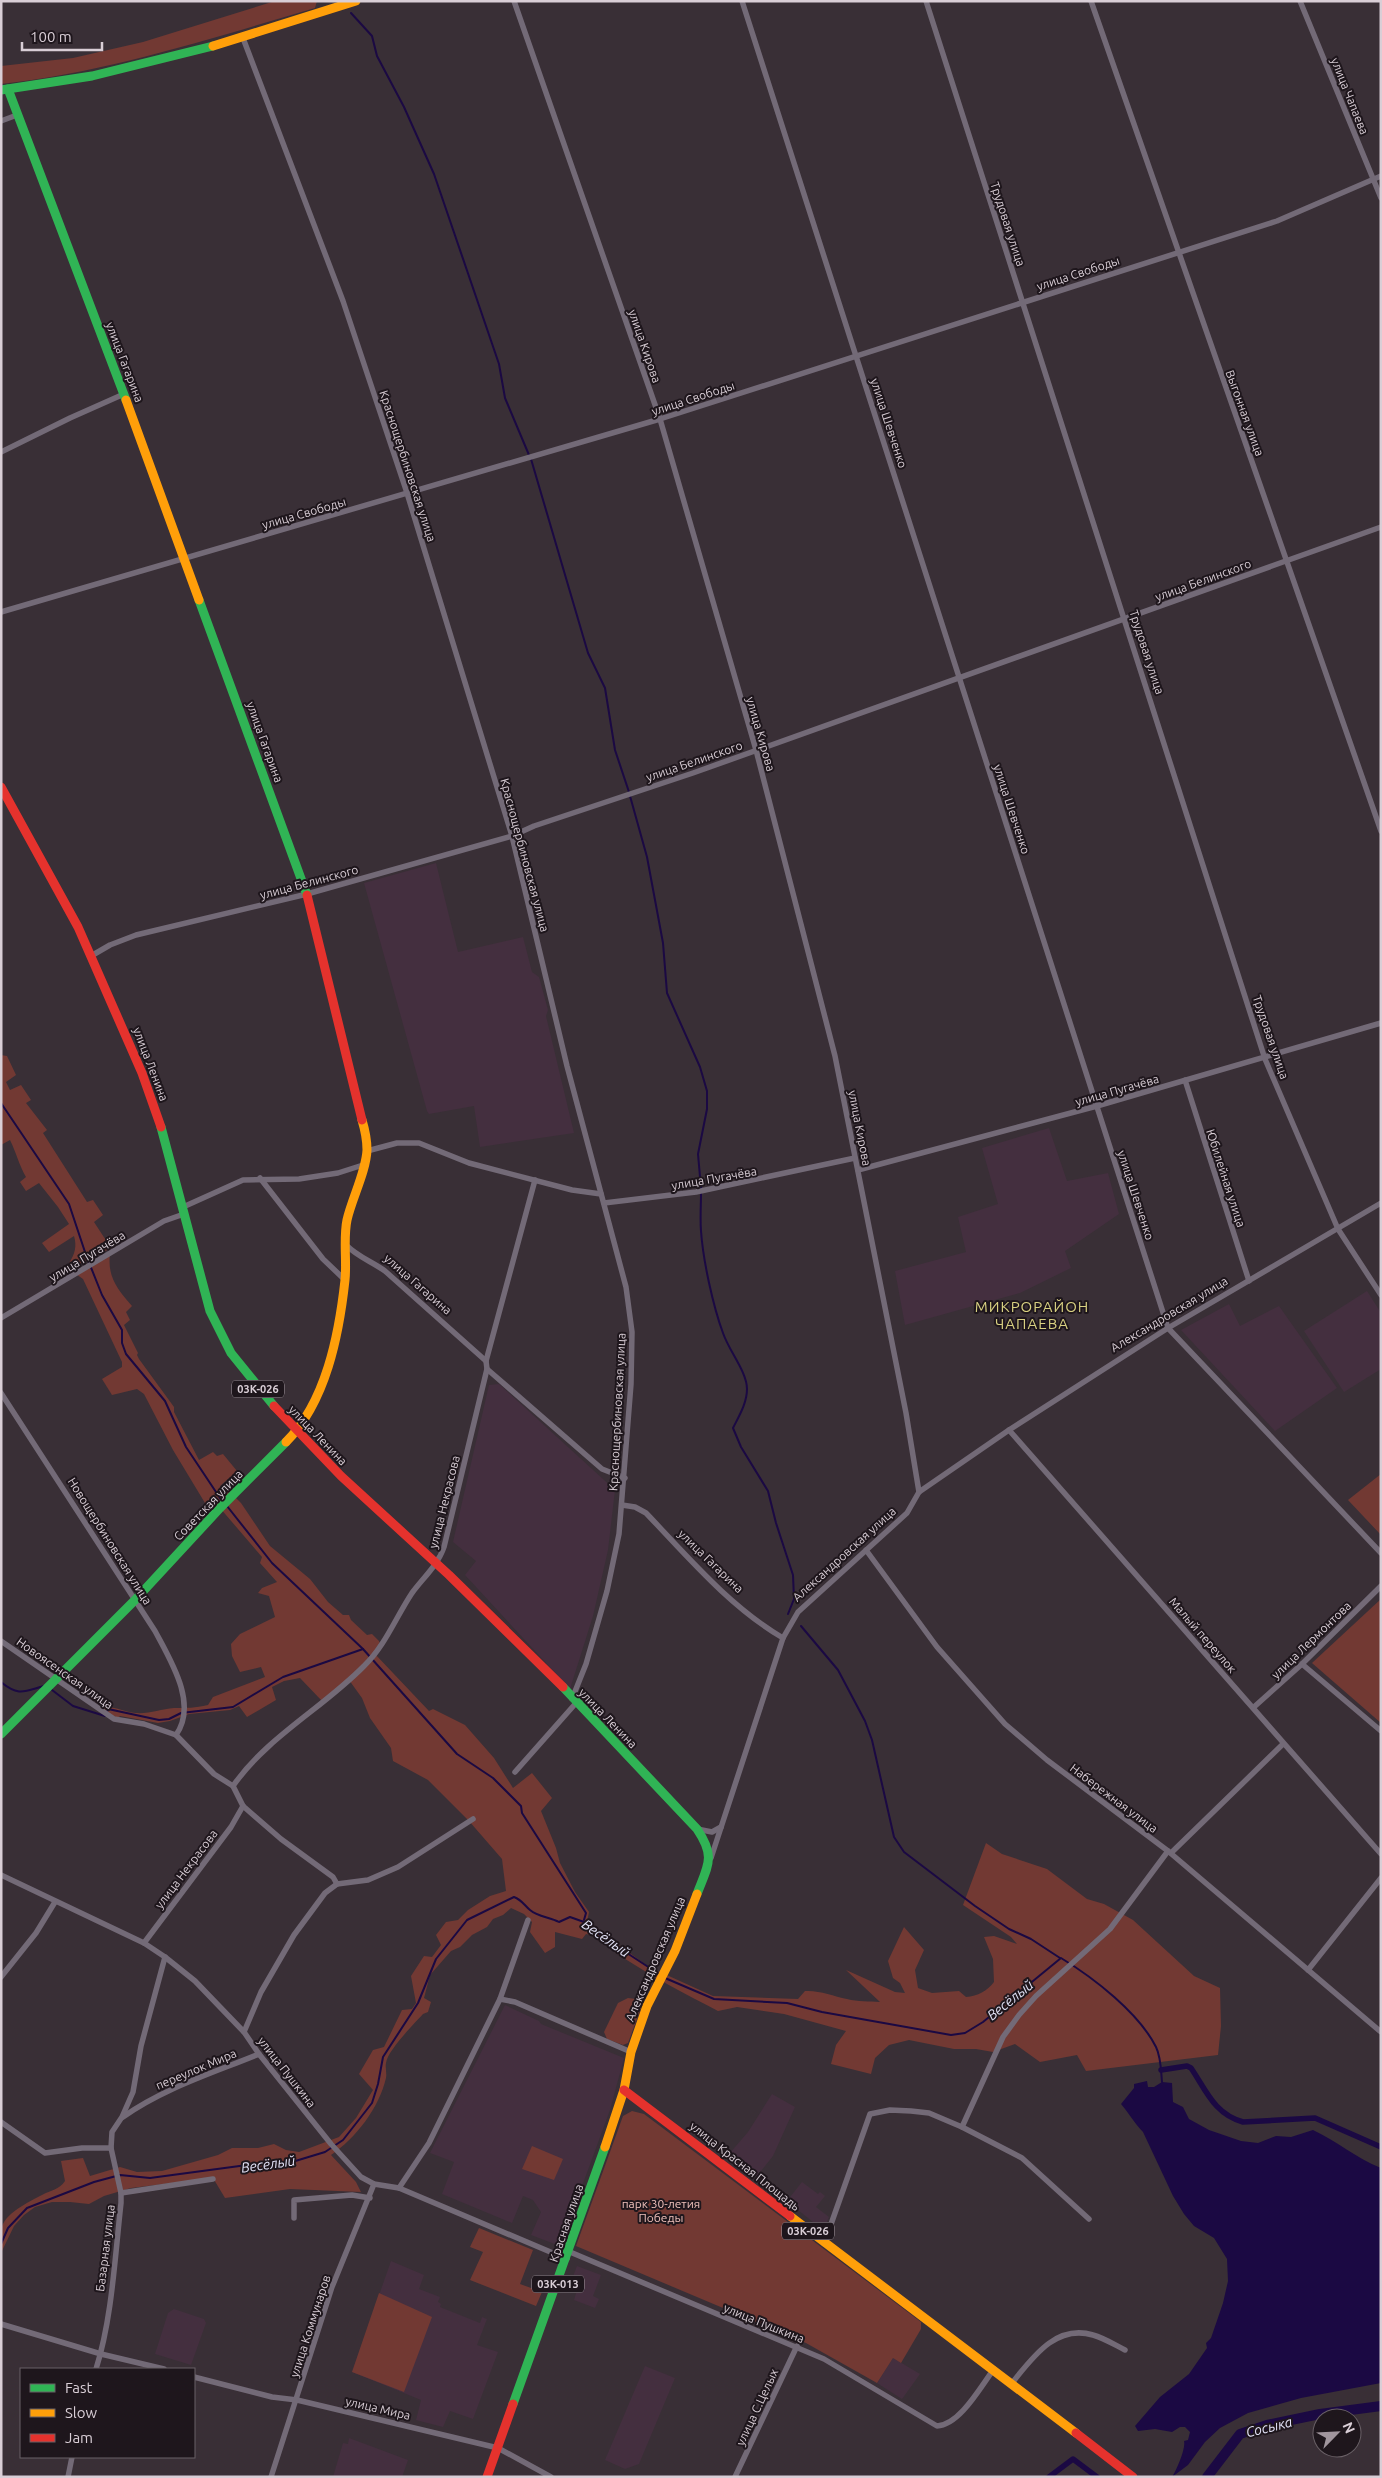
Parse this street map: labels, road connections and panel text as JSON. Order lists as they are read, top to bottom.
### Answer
{
  "streets": {
    "main road": [
      "улица Гагарина",
      "улица Ленина",
      "Александровская улица",
      "03К-026",
      "Советская улица",
      "улица Красная Площадь",
      "Красная улица",
      "03К-013"
    ],
    "street": [
      "улица Чапаева",
      "Трудовая улица",
      "улица Свободы",
      "улица Кирова",
      "Выгонная улица",
      "улица Шевченко",
      "Краснощербиновская улица",
      "улица Белинского",
      "улица Пугачёва",
      "Юбилейная улица",
      "улица Некрасова",
      "Новощербиновская улица",
      "Малый переулок",
      "улица Лермонтова",
      "Новоясенская улица",
      "Набережная улица",
      "переулок Мира",
      "улица Пушкина",
      "Базарная улица",
      "улица Коммунаров",
      "улица С.Целых",
      "улица Мира"
    ]
  },
  "crossings": [
    ["улица Чапаева", "улица Свободы"],
    ["Трудовая улица", "улица Свободы"],
    ["Трудовая улица", "улица Белинского"],
    ["Трудовая улица", "улица Пугачёва"],
    ["Трудовая улица", "Александровская улица"],
    ["улица Свободы", "улица Кирова"],
    ["улица Свободы", "улица Гагарина"],
    ["улица Свободы", "Выгонная улица"],
    ["улица Свободы", "улица Шевченко"],
    ["улица Свободы", "Краснощербиновская улица"],
    ["улица Кирова", "улица Белинского"],
    ["улица Кирова", "улица Пугачёва"],
    ["улица Кирова", "Александровская улица"],
    ["улица Гагарина", "Краснощербиновская улица"],
    ["улица Гагарина", "улица Белинского"],
    ["улица Гагарина", "улица Пугачёва"],
    ["улица Гагарина", "Александровская улица"],
    ["улица Гагарина", "улица Некрасова"],
    ["улица Гагарина", "Советская улица"],
    ["Выгонная улица", "улица Белинского"],
    ["улица Шевченко", "улица Белинского"],
    ["улица Шевченко", "улица Пугачёва"],
    ["улица Шевченко", "Александровская улица"],
    ["Краснощербиновская улица", "улица Белинского"],
    ["Краснощербиновская улица", "улица Ленина"],
    ["Краснощербиновская улица", "улица Пугачёва"],
    ["улица Белинского", "улица Ленина"],
    ["улица Ленина", "улица Пугачёва"],
    ["улица Ленина", "Александровская улица"],
    ["улица Ленина", "улица Некрасова"],
    ["улица Ленина", "Советская улица"],
    ["улица Пугачёва", "Юбилейная улица"],
    ["Юбилейная улица", "Александровская улица"],
    ["Александровская улица", "Малый переулок"],
    ["Александровская улица", "Набережная улица"],
    ["Александровская улица", "улица Красная Площадь"],
    ["Александровская улица", "Красная улица"],
    ["улица Некрасова", "улица Пушкина"],
    ["Советская улица", "Новощербиновская улица"],
    ["Советская улица", "Новоясенская улица"],
    ["Новощербиновская улица", "Новоясенская улица"],
    ["Малый переулок", "улица Лермонтова"],
    ["переулок Мира", "улица Пушкина"],
    ["переулок Мира", "Базарная улица"],
    ["улица Пушкина", "улица Красная Площадь"],
    ["улица Пушкина", "Красная улица"],
    ["улица Пушкина", "Базарная улица"],
    ["улица Пушкина", "улица Коммунаров"],
    ["улица Пушкина", "улица С.Целых"],
    ["улица Красная Площадь", "Красная улица"],
    ["Красная улица", "улица Мира"],
    ["улица Коммунаров", "улица Мира"]
  ],
  "districts": ["МИКРОРАЙОН ЧАПАЕВА"],
  "water": ["Весёлый", "Сосыка"],
  "parks": ["парк 30-летия Победы"],
  "legend": ["Fast", "Slow", "Jam"],
  "scale_bar": "100 m",
  "north": "top right"
}
